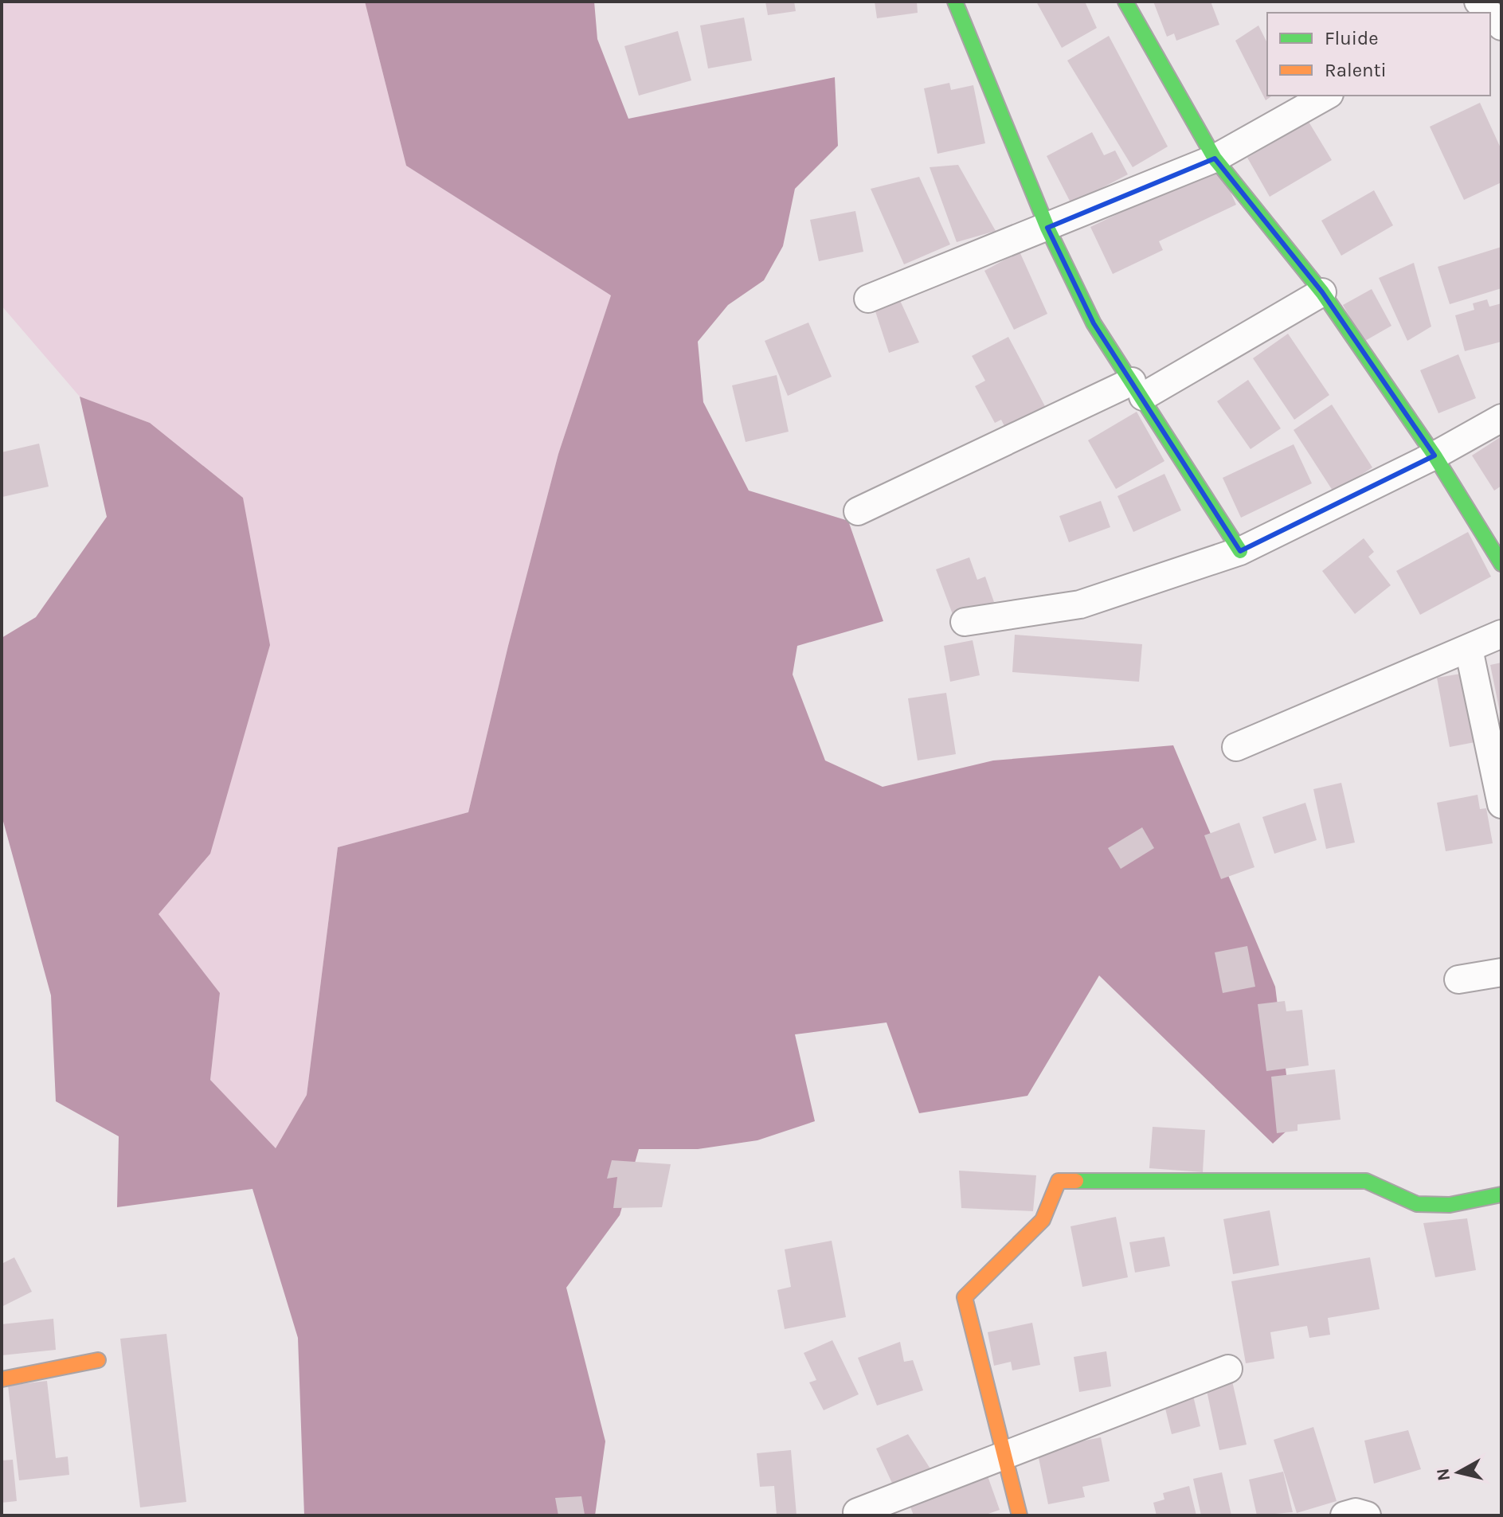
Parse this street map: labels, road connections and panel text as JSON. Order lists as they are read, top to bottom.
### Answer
{
  "legend": ["Fluide", "Ralenti"],
  "north": "left"
}
